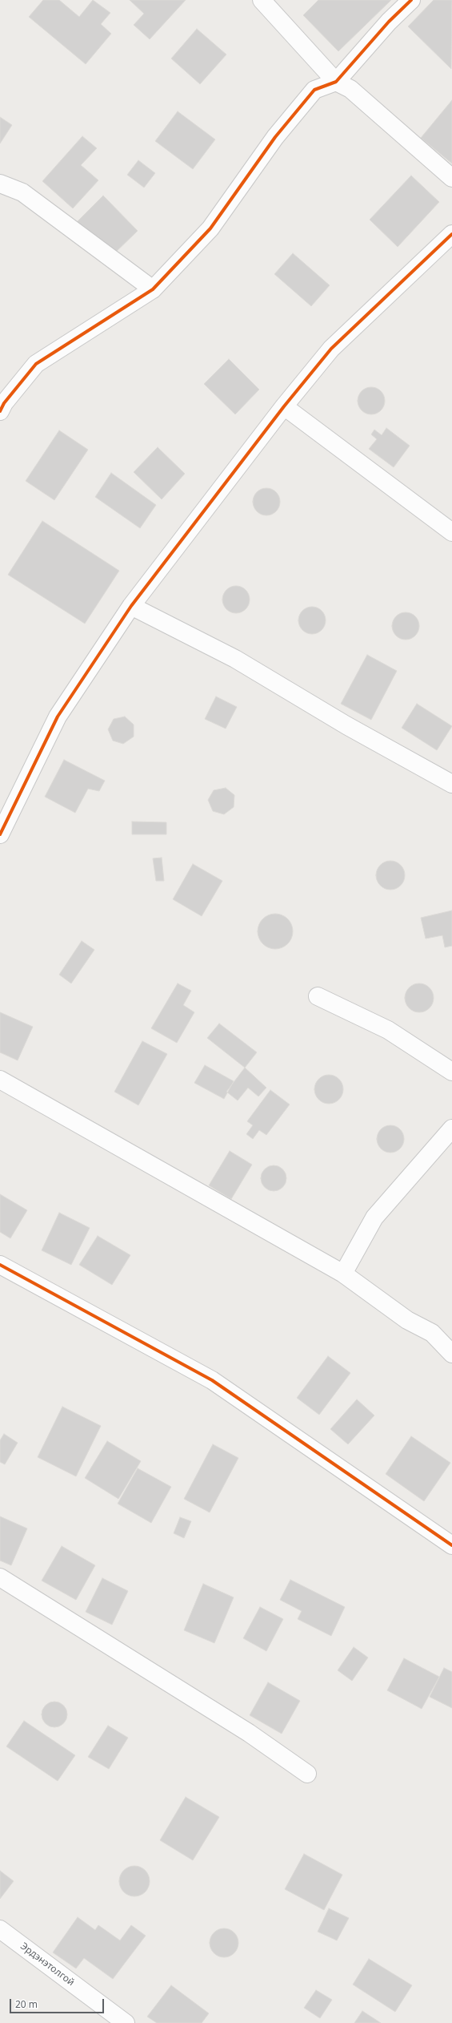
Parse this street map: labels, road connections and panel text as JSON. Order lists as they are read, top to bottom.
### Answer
{
  "streets": {
    "street": ["Эрдэнэтолгой"]
  },
  "scale_bar": "20 m"
}
